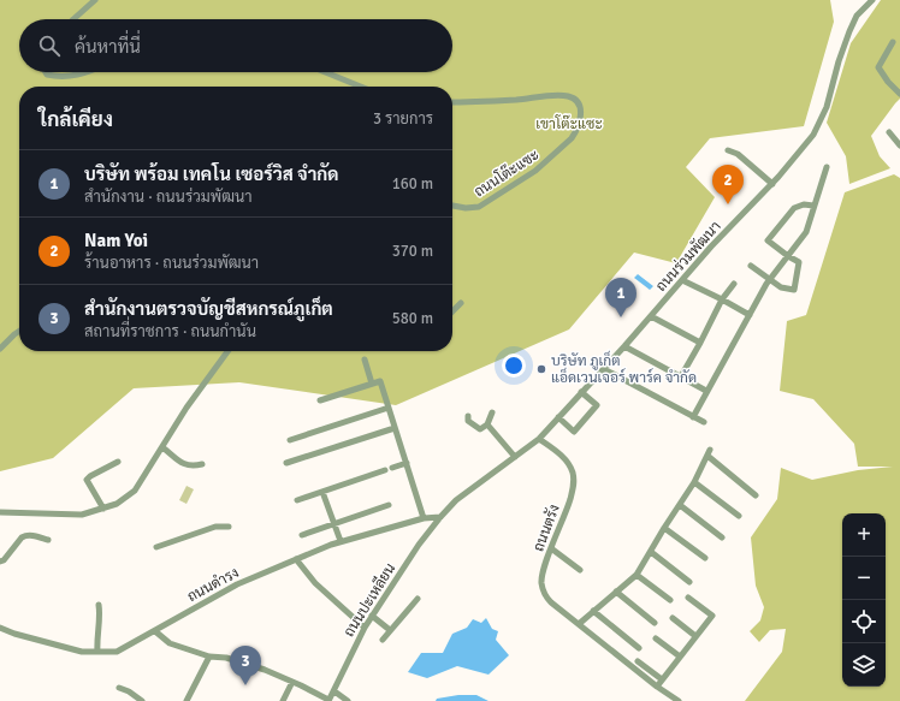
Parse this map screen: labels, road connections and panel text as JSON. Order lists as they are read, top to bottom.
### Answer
{
  "streets": {
    "street": [
      "ถนนโต๊ะแซะ",
      "ถนนร่วมพัฒนา",
      "ถนนตรัง",
      "ถนนดำรง",
      "ถนนปะเหลียน"
    ]
  },
  "crossings": [
    ["ถนนร่วมพัฒนา", "ถนนตรัง"],
    ["ถนนดำรง", "ถนนปะเหลียน"]
  ],
  "parks": ["เขาโต๊ะแซะ"],
  "places": ["บริษัท ภูเก็ต แอ็ดเวนเจอร์ พาร์ค จำกัด"],
  "page": {
    "search": "ค้นหาที่นี่",
    "heading": ["ใกล้เคียง", "3 รายการ"],
    "list": [
      {
        "mark": "1",
        "name": "บริษัท พร้อม เทคโน เซอร์วิส จำกัด",
        "note": "สำนักงาน · ถนนร่วมพัฒนา",
        "value": "160 m"
      },
      {
        "mark": "2",
        "name": "Nam Yoi",
        "note": "ร้านอาหาร · ถนนร่วมพัฒนา",
        "value": "370 m"
      },
      {
        "mark": "3",
        "name": "สำนักงานตรวจบัญชีสหกรณ์ภูเก็ต",
        "note": "สถานที่ราชการ · ถนนกำนัน",
        "value": "580 m"
      }
    ],
    "pins": ["2", "1", "3"],
    "map_buttons": ["+", "−"]
  }
}
